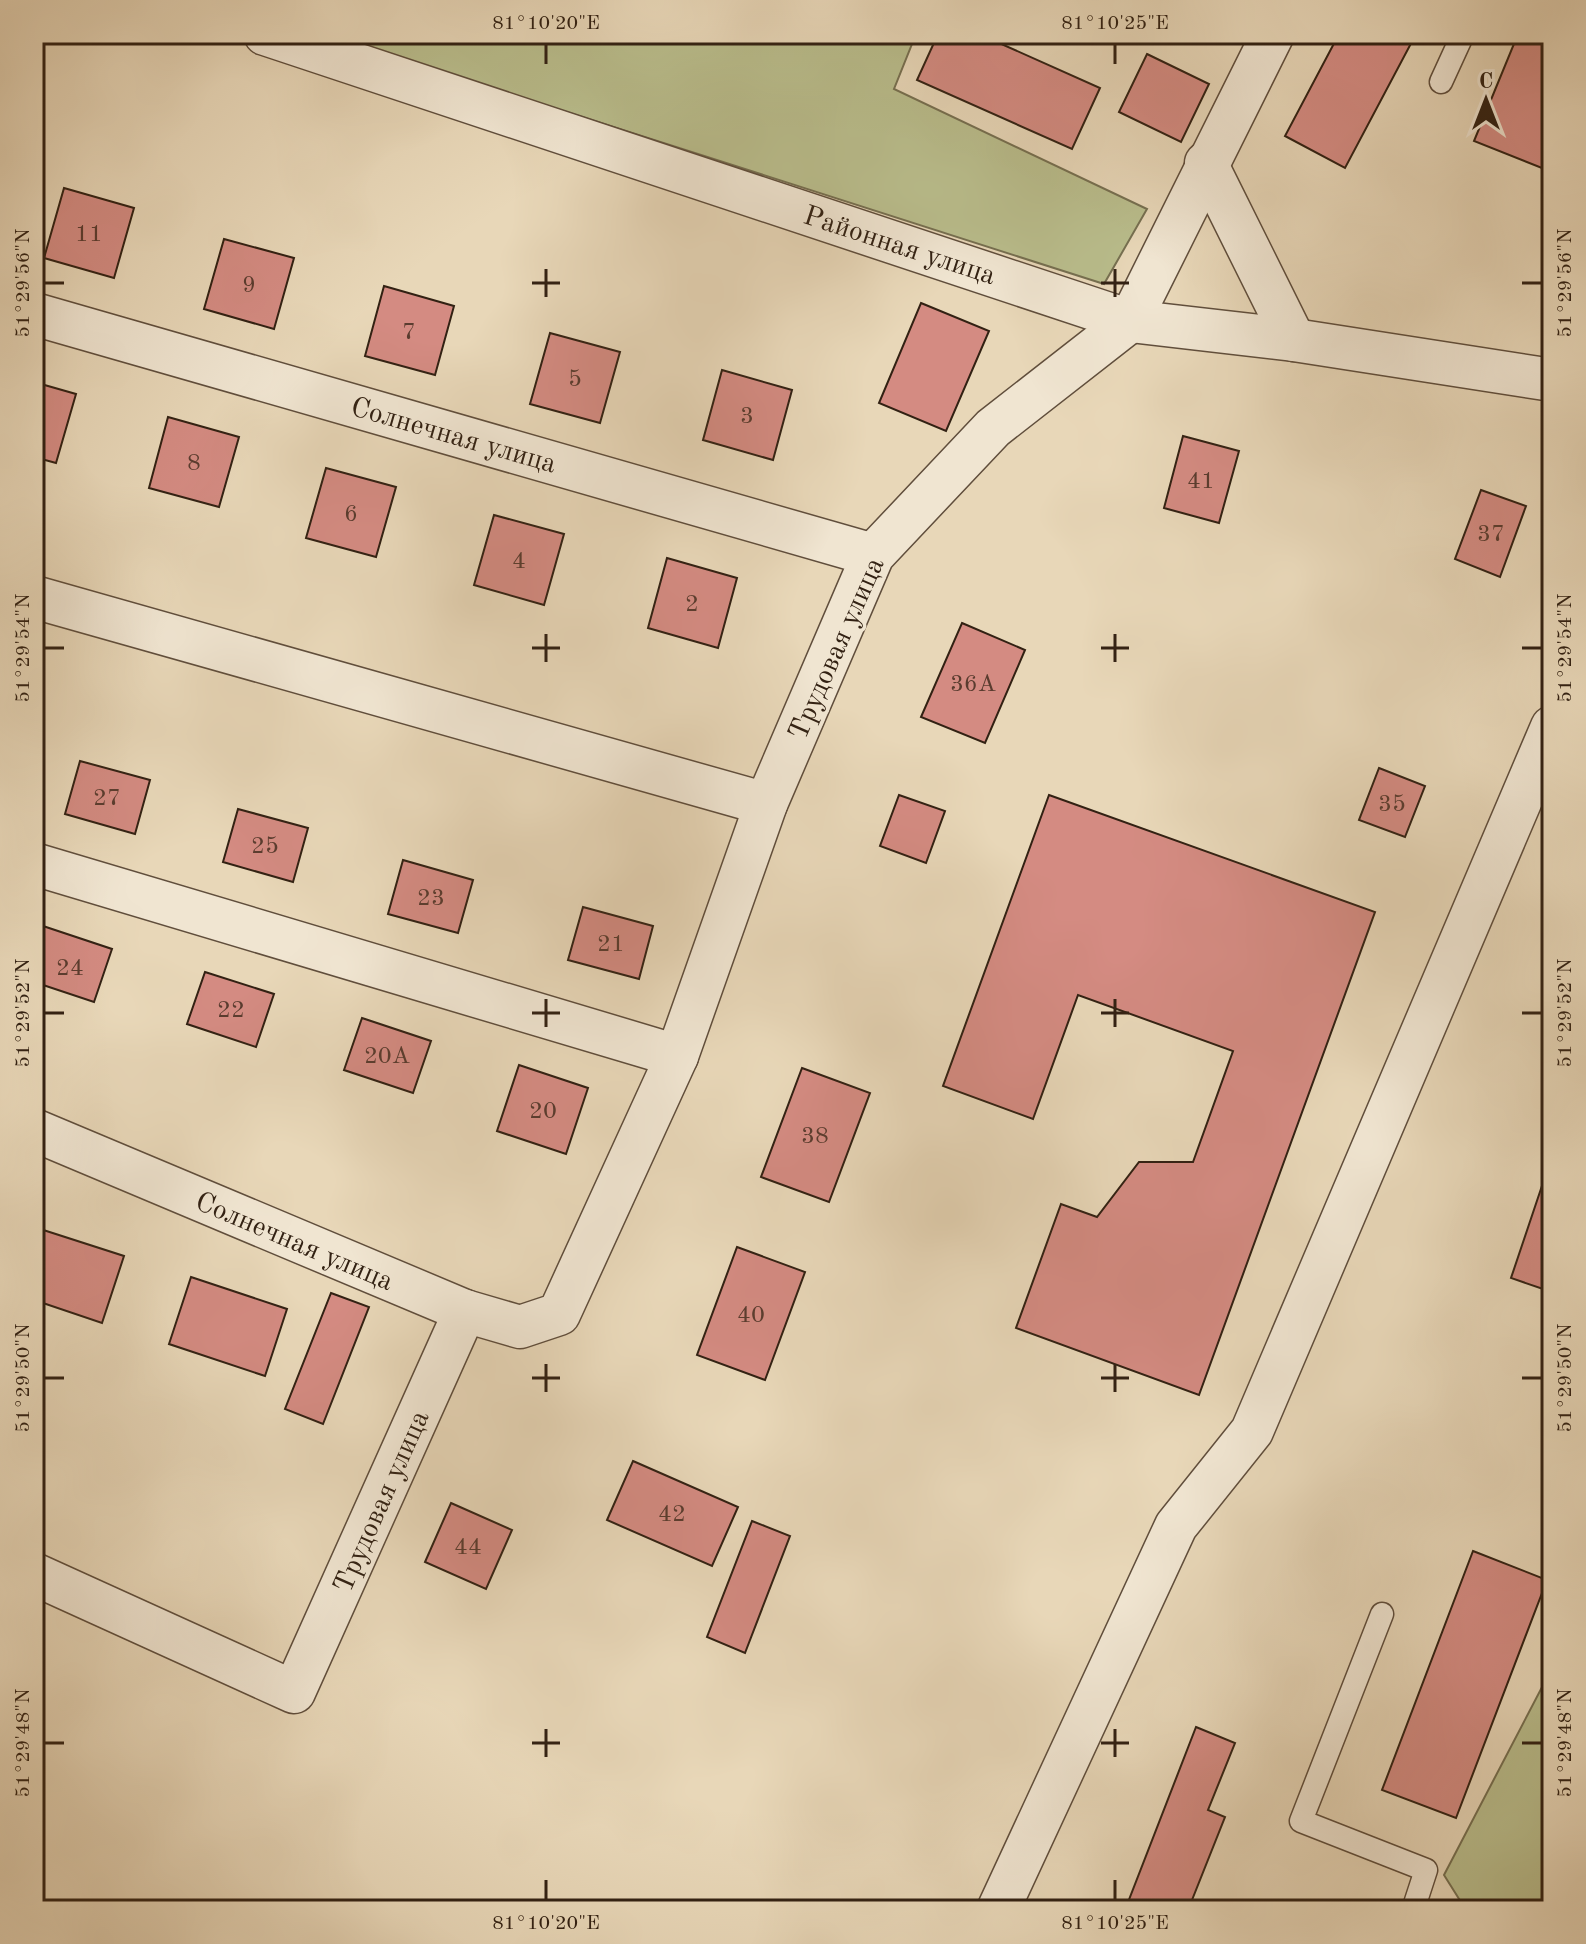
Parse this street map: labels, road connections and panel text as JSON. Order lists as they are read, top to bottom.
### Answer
{
  "streets": {
    "street": ["Районная улица", "Солнечная улица", "Трудовая улица"]
  },
  "crossings": [
    ["Районная улица", "Трудовая улица"],
    ["Солнечная улица", "Трудовая улица"]
  ],
  "house_numbers": [
    "11",
    "9",
    "7",
    "5",
    "3",
    "8",
    "41",
    "6",
    "37",
    "4",
    "2",
    "36А",
    "27",
    "35",
    "25",
    "23",
    "21",
    "24",
    "22",
    "20А",
    "20",
    "38",
    "40",
    "42",
    "44"
  ],
  "north": "top",
  "coordinates": [
    "81°10'20\"E",
    "81°10'25\"E",
    "51°29'56\"N",
    "51°29'54\"N",
    "51°29'52\"N",
    "51°29'50\"N",
    "51°29'48\"N"
  ]
}
